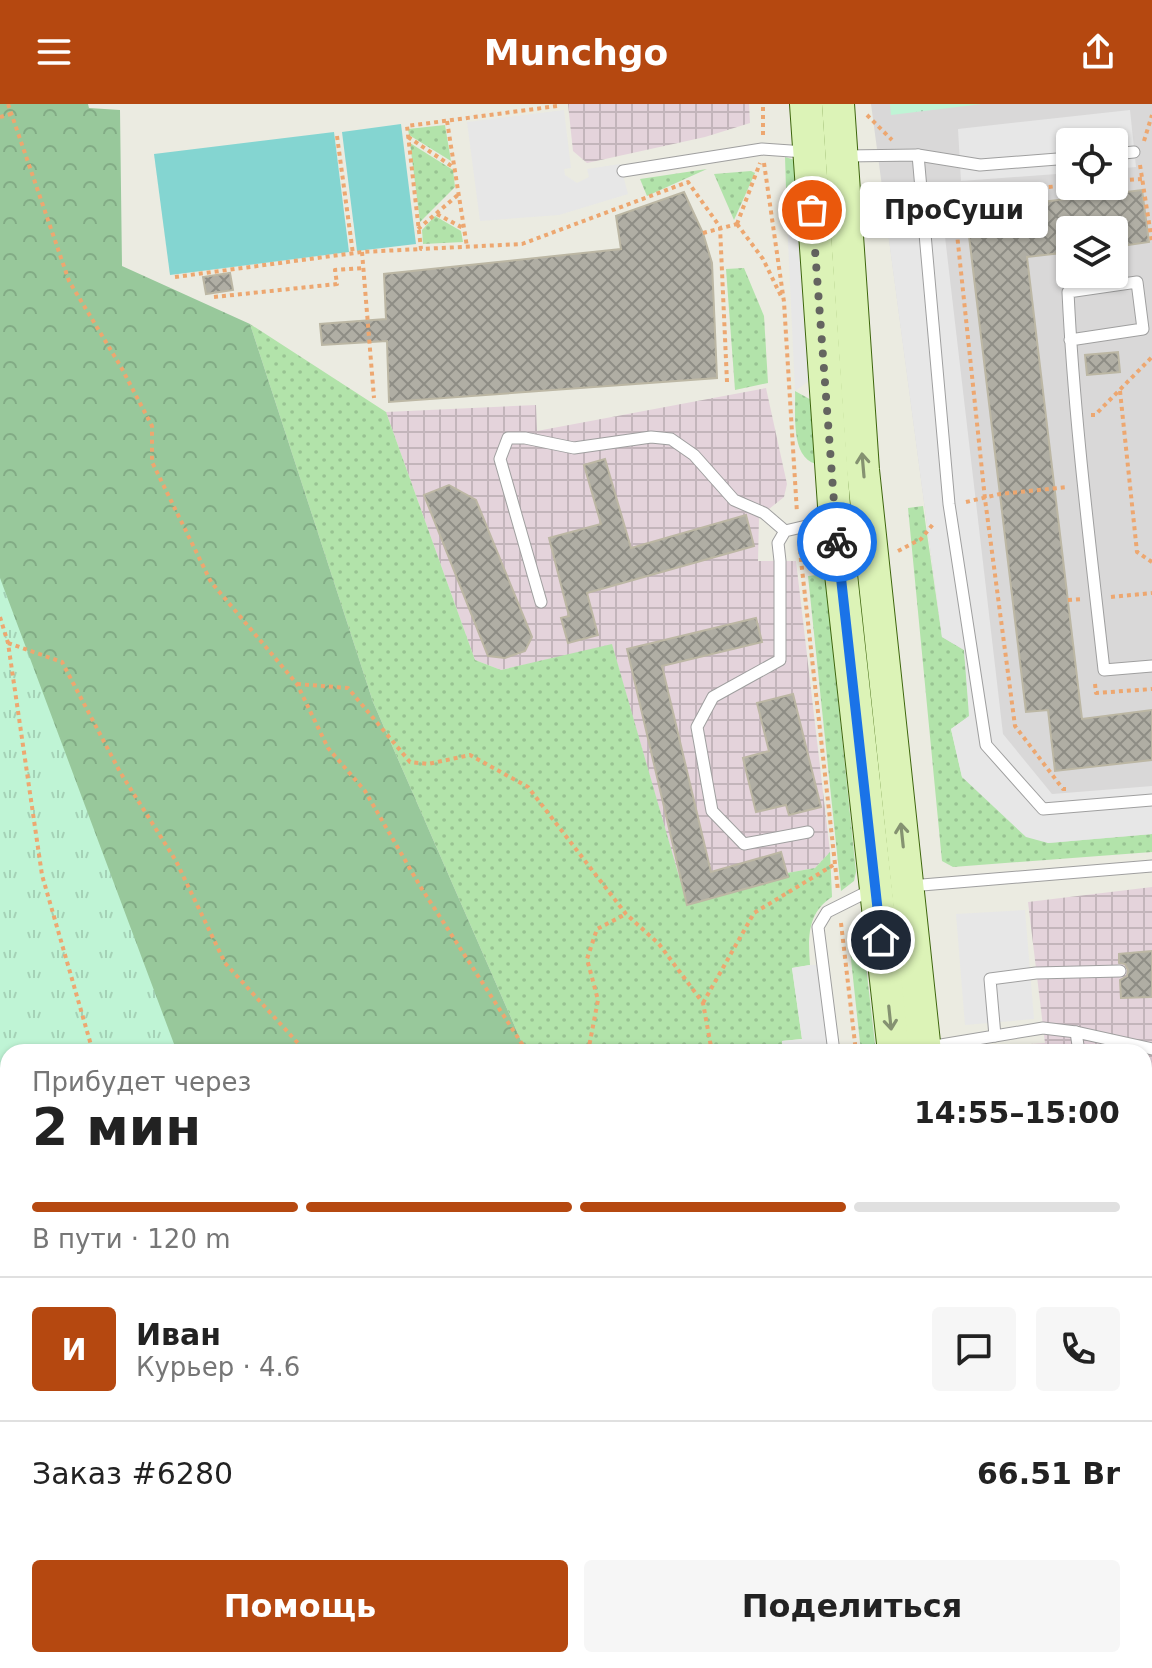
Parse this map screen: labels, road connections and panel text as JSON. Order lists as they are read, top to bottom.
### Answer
{
  "places": ["ПроСуши"],
  "page": {
    "header": "Munchgo",
    "bubble": "ПроСуши",
    "heading": ["2 мин", "Прибудет через", "14:55–15:00"],
    "panel": [
      "Иван",
      "Курьер · 4.6",
      "Заказ #6280",
      "66.51 Br"
    ],
    "bar": "В пути · 120 m",
    "round": "И",
    "buttons": ["Помощь", "Поделиться"]
  }
}
